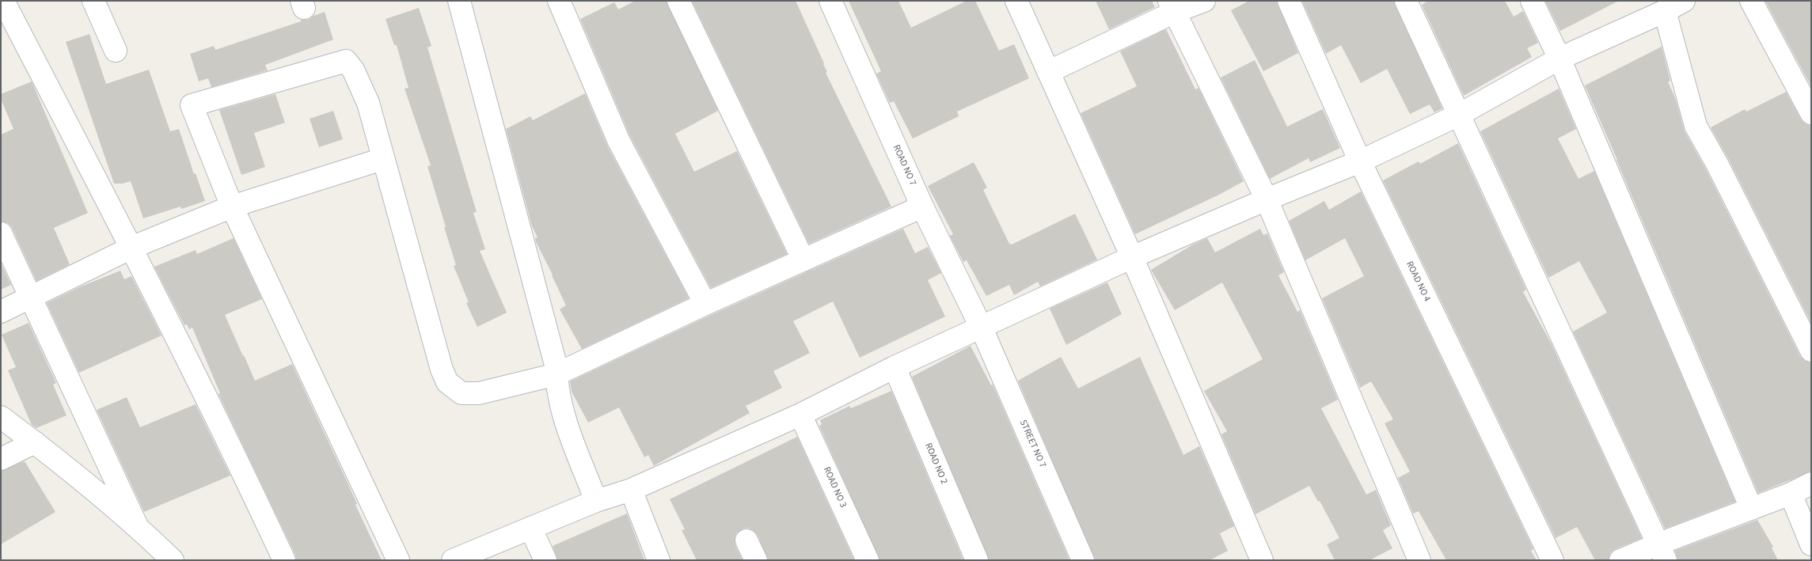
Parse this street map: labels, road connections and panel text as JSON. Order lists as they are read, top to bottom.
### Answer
{
  "streets": {
    "street": [
      "ROAD NO 7",
      "ROAD NO 4",
      "STREET NO 7",
      "ROAD NO 2",
      "ROAD NO 3"
    ]
  },
  "crossings": [
    ["ROAD NO 7", "STREET NO 7"]
  ]
}
